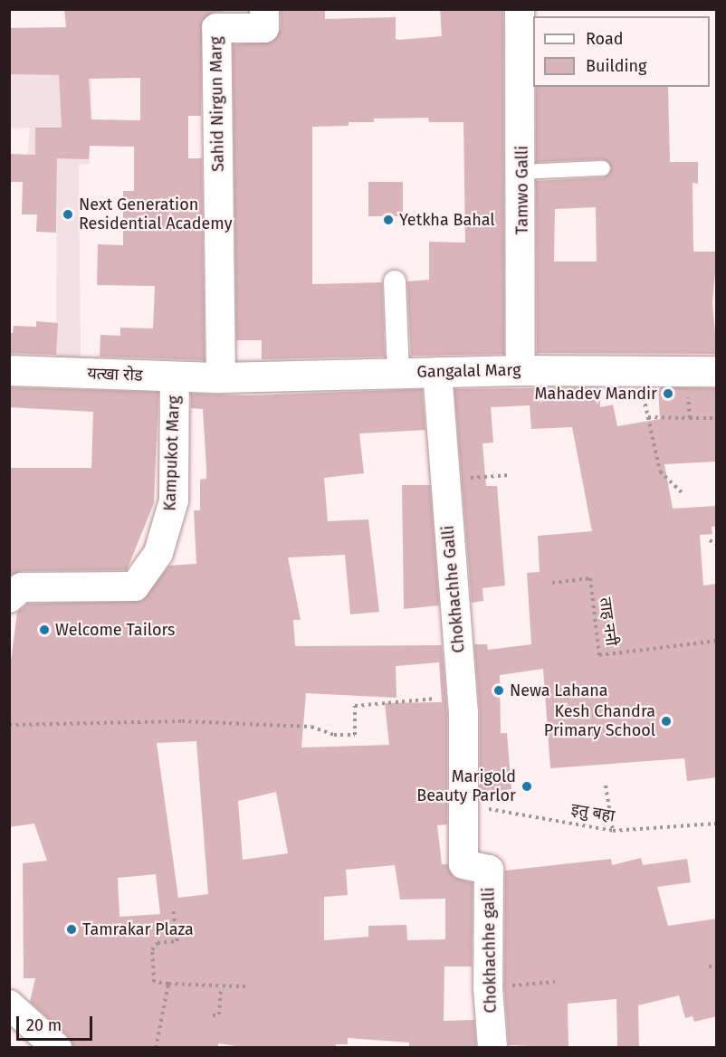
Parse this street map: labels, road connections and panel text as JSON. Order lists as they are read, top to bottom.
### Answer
{
  "streets": {
    "street": [
      "Sahid Nirgun Marg",
      "Tamwo Galli",
      "Gangalal Marg",
      "यत्खा रोड",
      "Kampukot Marg",
      "Chokhachhe Galli",
      "Chokhachhe galli"
    ],
    "path": ["ताह ननी", "इतु बहा"]
  },
  "crossings": [
    ["Sahid Nirgun Marg", "Gangalal Marg"],
    ["Sahid Nirgun Marg", "यत्खा रोड"],
    ["Tamwo Galli", "Gangalal Marg"],
    ["Gangalal Marg", "यत्खा रोड"],
    ["Gangalal Marg", "Chokhachhe Galli"],
    ["यत्खा रोड", "Kampukot Marg"],
    ["Chokhachhe Galli", "इतु बहा"],
    ["Chokhachhe Galli", "Chokhachhe galli"],
    ["इतु बहा", "Chokhachhe galli"]
  ],
  "places": [
    "Next Generation Residential Academy",
    "Yetkha Bahal",
    "Mahadev Mandir",
    "Welcome Tailors",
    "Newa Lahana",
    "Kesh Chandra Primary School",
    "Marigold Beauty Parlor",
    "Tamrakar Plaza"
  ],
  "legend": ["Road", "Building"],
  "scale_bar": "20 m"
}
